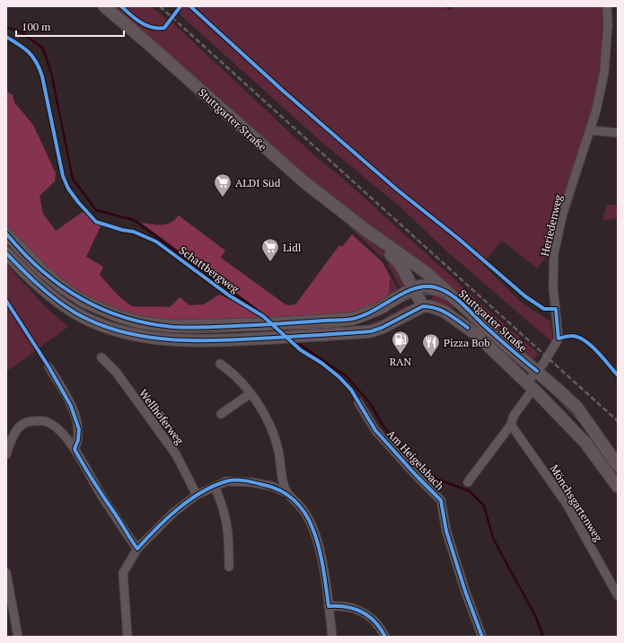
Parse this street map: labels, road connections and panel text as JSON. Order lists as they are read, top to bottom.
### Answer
{
  "streets": {
    "main road": ["Stuttgarter Straße"],
    "street": [
      "Heriedenweg",
      "Wellhöferweg",
      "Am Heigelsbach",
      "Mönchsgartenweg"
    ],
    "cycle path": ["Schattbergweg"]
  },
  "crossings": [
    ["Stuttgarter Straße", "Heriedenweg"]
  ],
  "places": {
    "supermarket": ["ALDI Süd", "Lidl"],
    "fuel station": ["RAN"],
    "restaurant": ["Pizza Bob"]
  },
  "scale_bar": "100 m"
}
